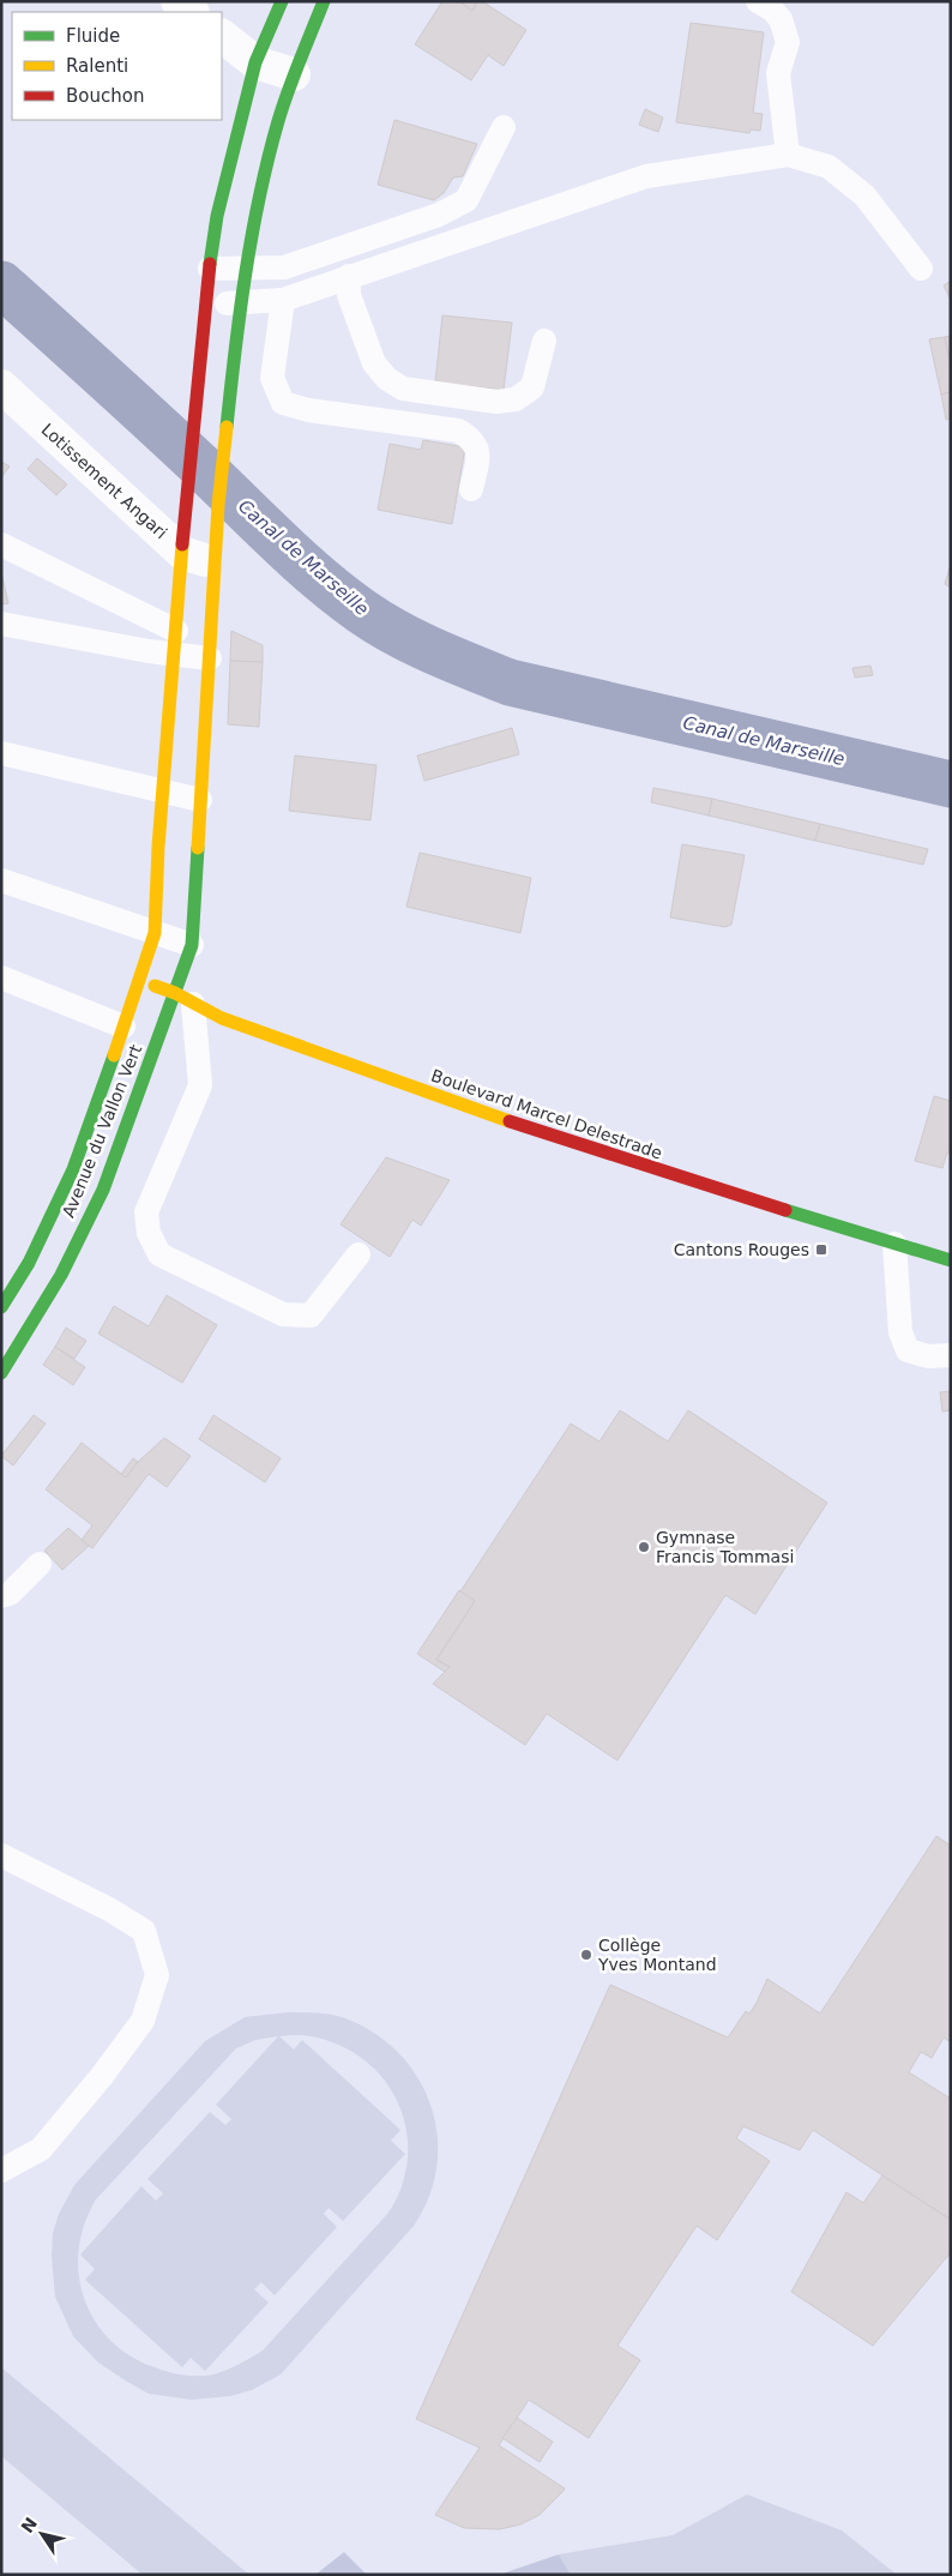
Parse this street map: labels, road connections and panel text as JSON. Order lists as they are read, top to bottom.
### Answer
{
  "streets": {
    "main road": ["Boulevard Marcel Delestrade", "Avenue du Vallon Vert"],
    "street": ["Lotissement Angari"]
  },
  "crossings": [
    ["Lotissement Angari", "Avenue du Vallon Vert"],
    ["Boulevard Marcel Delestrade", "Avenue du Vallon Vert"]
  ],
  "water": ["Canal de Marseille"],
  "places": {
    "transit": ["Cantons Rouges"],
    "other": ["Gymnase Francis Tommasi", "Collège Yves Montand"]
  },
  "legend": ["Fluide", "Ralenti", "Bouchon"],
  "north": "top left"
}
